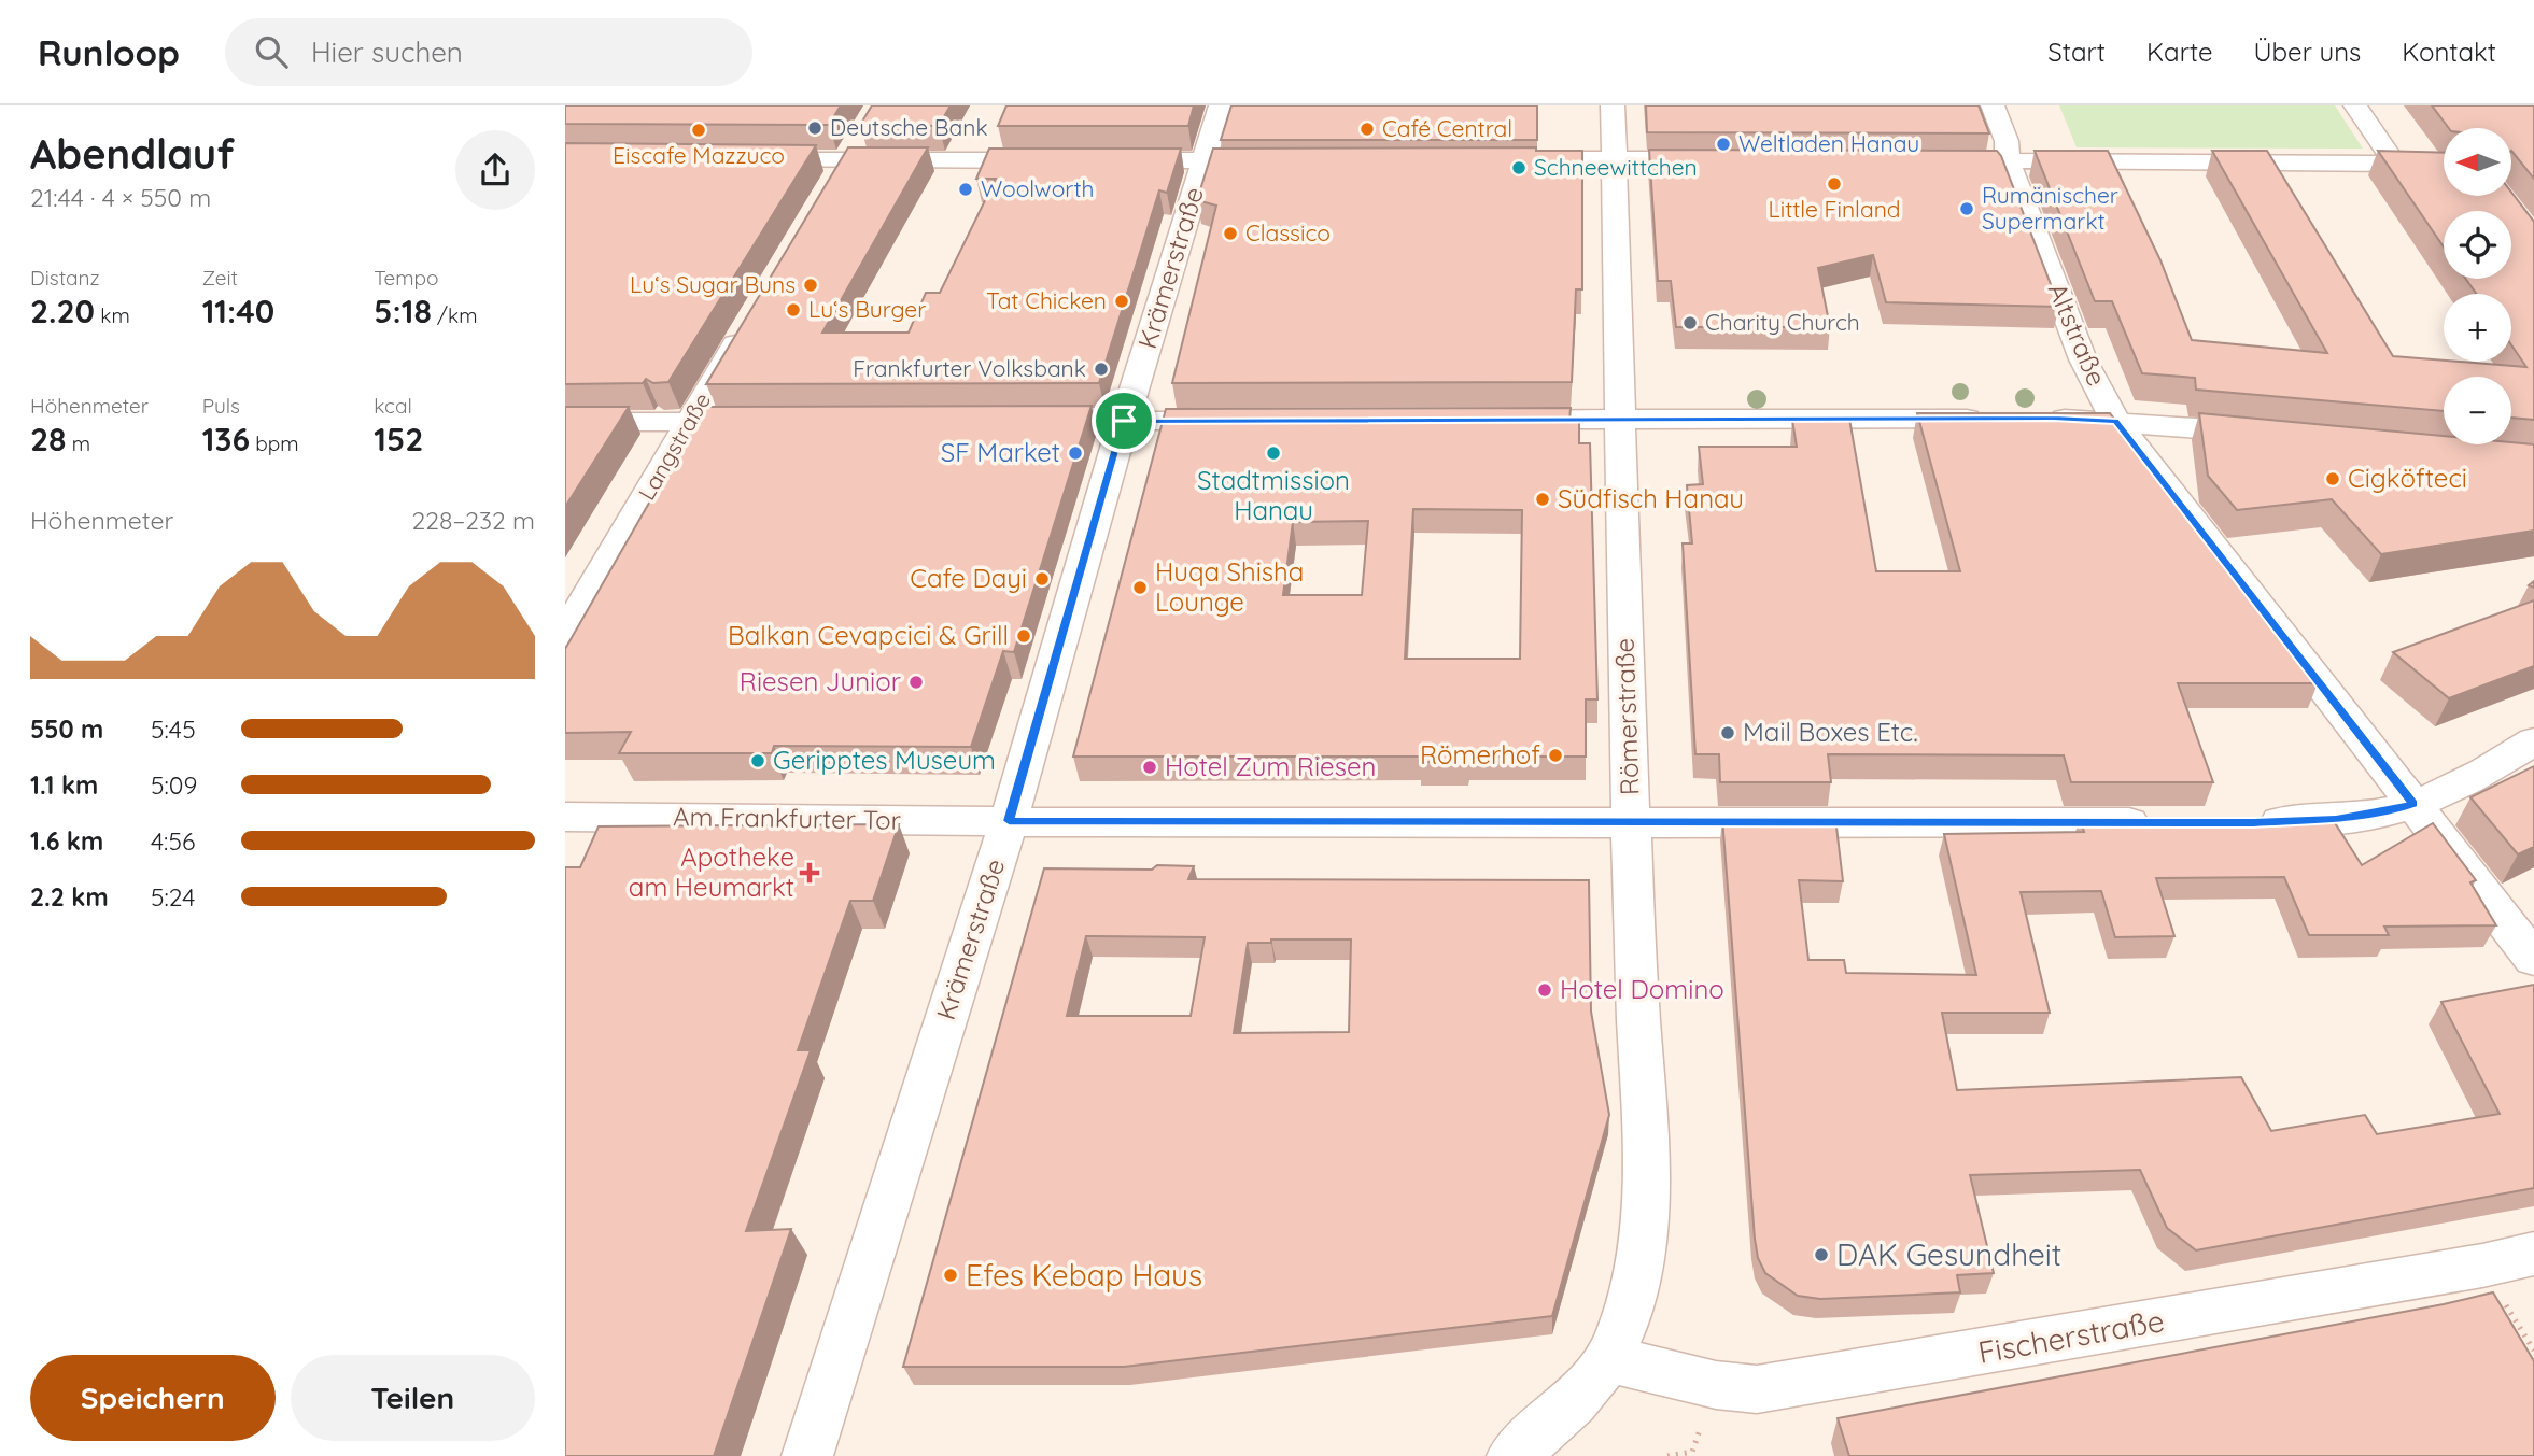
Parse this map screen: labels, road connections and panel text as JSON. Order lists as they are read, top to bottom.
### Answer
{
  "streets": {
    "street": [
      "Krämerstraße",
      "Altstraße",
      "Langstraße",
      "Römerstraße",
      "Am Frankfurter Tor",
      "Fischerstraße"
    ]
  },
  "crossings": [
    ["Krämerstraße", "Am Frankfurter Tor"],
    ["Römerstraße", "Am Frankfurter Tor"],
    ["Römerstraße", "Fischerstraße"]
  ],
  "places": {
    "other": [
      "Deutsche Bank",
      "Café Central",
      "Eiscafe Mazzuco",
      "Weltladen Hanau",
      "Schneewittchen",
      "Little Finland",
      "Woolworth",
      "Rumänischer Supermarkt",
      "Classico",
      "Lu‘s Sugar Buns",
      "Tat Chicken",
      "Lu‘s Burger",
      "Charity Church",
      "Frankfurter Volksbank",
      "SF Market",
      "Stadtmission Hanau",
      "Cigköfteci",
      "Südfisch Hanau",
      "Cafe Dayi",
      "Huqa Shisha Lounge",
      "Balkan Cevapcici & Grill",
      "Riesen Junior",
      "Mail Boxes Etc.",
      "Römerhof",
      "Geripptes Museum",
      "Hotel Zum Riesen",
      "Hotel Domino",
      "DAK Gesundheit",
      "Efes Kebap Haus"
    ],
    "health": ["Apotheke am Heumarkt"]
  },
  "north": "left",
  "page": {
    "header": "Runloop",
    "search": "Hier suchen",
    "nav": [
      "Start",
      "Karte",
      "Über uns",
      "Kontakt"
    ],
    "heading": ["Abendlauf", "21:44 · 4 × 550 m"],
    "map_buttons": ["+", "−"],
    "stats": [
      ["Distanz", "2.20 km"],
      ["Zeit", "11:40"],
      ["Tempo", "5:18 /km"],
      ["Höhenmeter", "28 m"],
      ["Puls", "136 bpm"],
      ["kcal", "152"]
    ],
    "chart": ["Höhenmeter", "228–232 m"],
    "list": [
      {
        "name": "550 m",
        "note": "5:45"
      },
      {
        "name": "1.1 km",
        "note": "5:09"
      },
      {
        "name": "1.6 km",
        "note": "4:56"
      },
      {
        "name": "2.2 km",
        "note": "5:24"
      }
    ],
    "buttons": ["Speichern", "Teilen"]
  }
}
